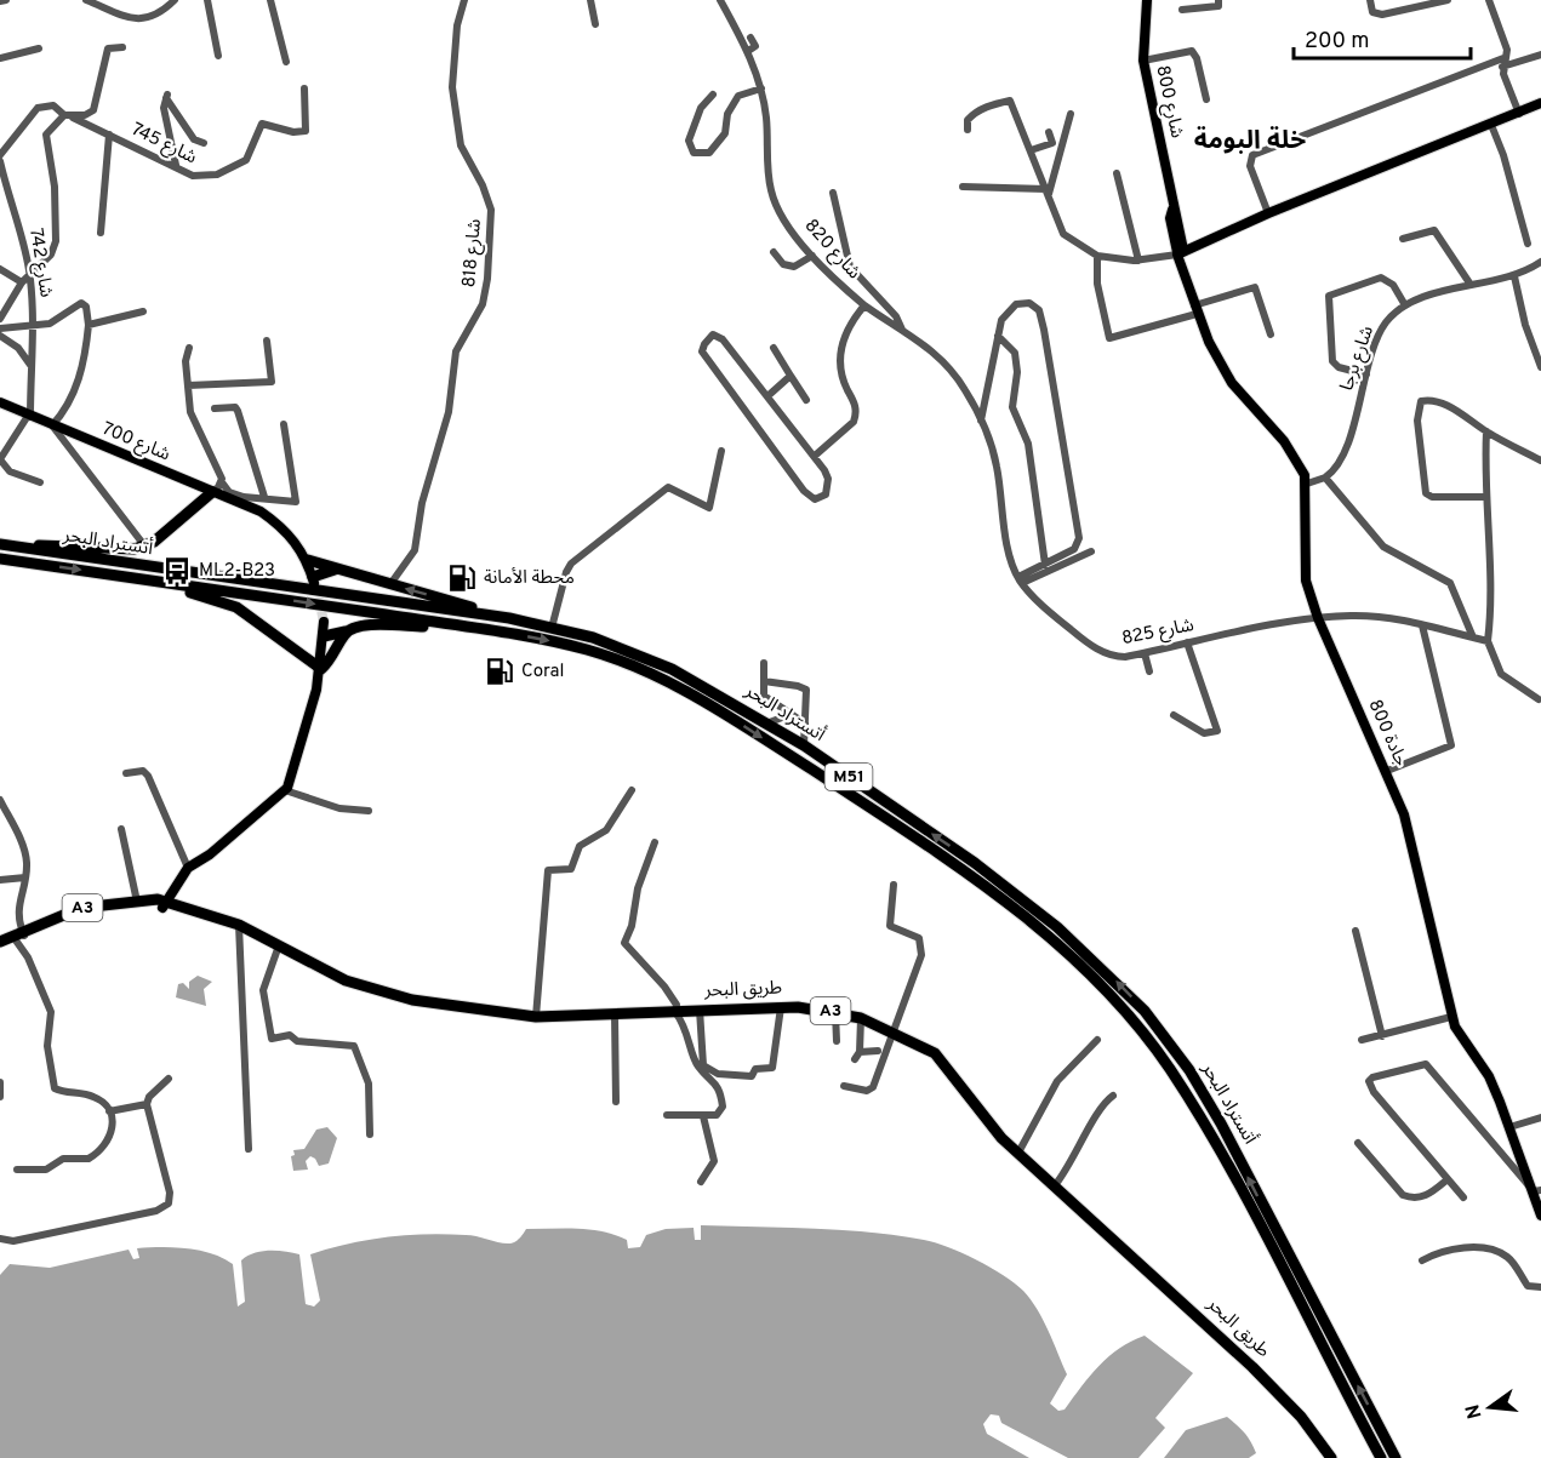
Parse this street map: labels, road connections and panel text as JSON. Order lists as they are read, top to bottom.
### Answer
{
  "streets": {
    "highway": [
      "أتستراد البحر",
      "M51",
      "A3",
      "طريق البحر"
    ],
    "main road": ["شارع 800", "شارع 700", "جادة 800"],
    "street": [
      "شارع 745",
      "شارع 820",
      "شارع 818",
      "شارع 742",
      "شارع برجا",
      "شارع 825"
    ]
  },
  "crossings": [
    ["شارع 800", "جادة 800"],
    ["شارع 820", "شارع 825"],
    ["شارع 742", "شارع 700"],
    ["شارع 825", "جادة 800"]
  ],
  "districts": ["خلة البومة"],
  "places": {
    "bus stop": ["ML2-B23"],
    "fuel station": ["محطة الأمانة", "Coral"]
  },
  "scale_bar": "200 m",
  "north": "left"
}
